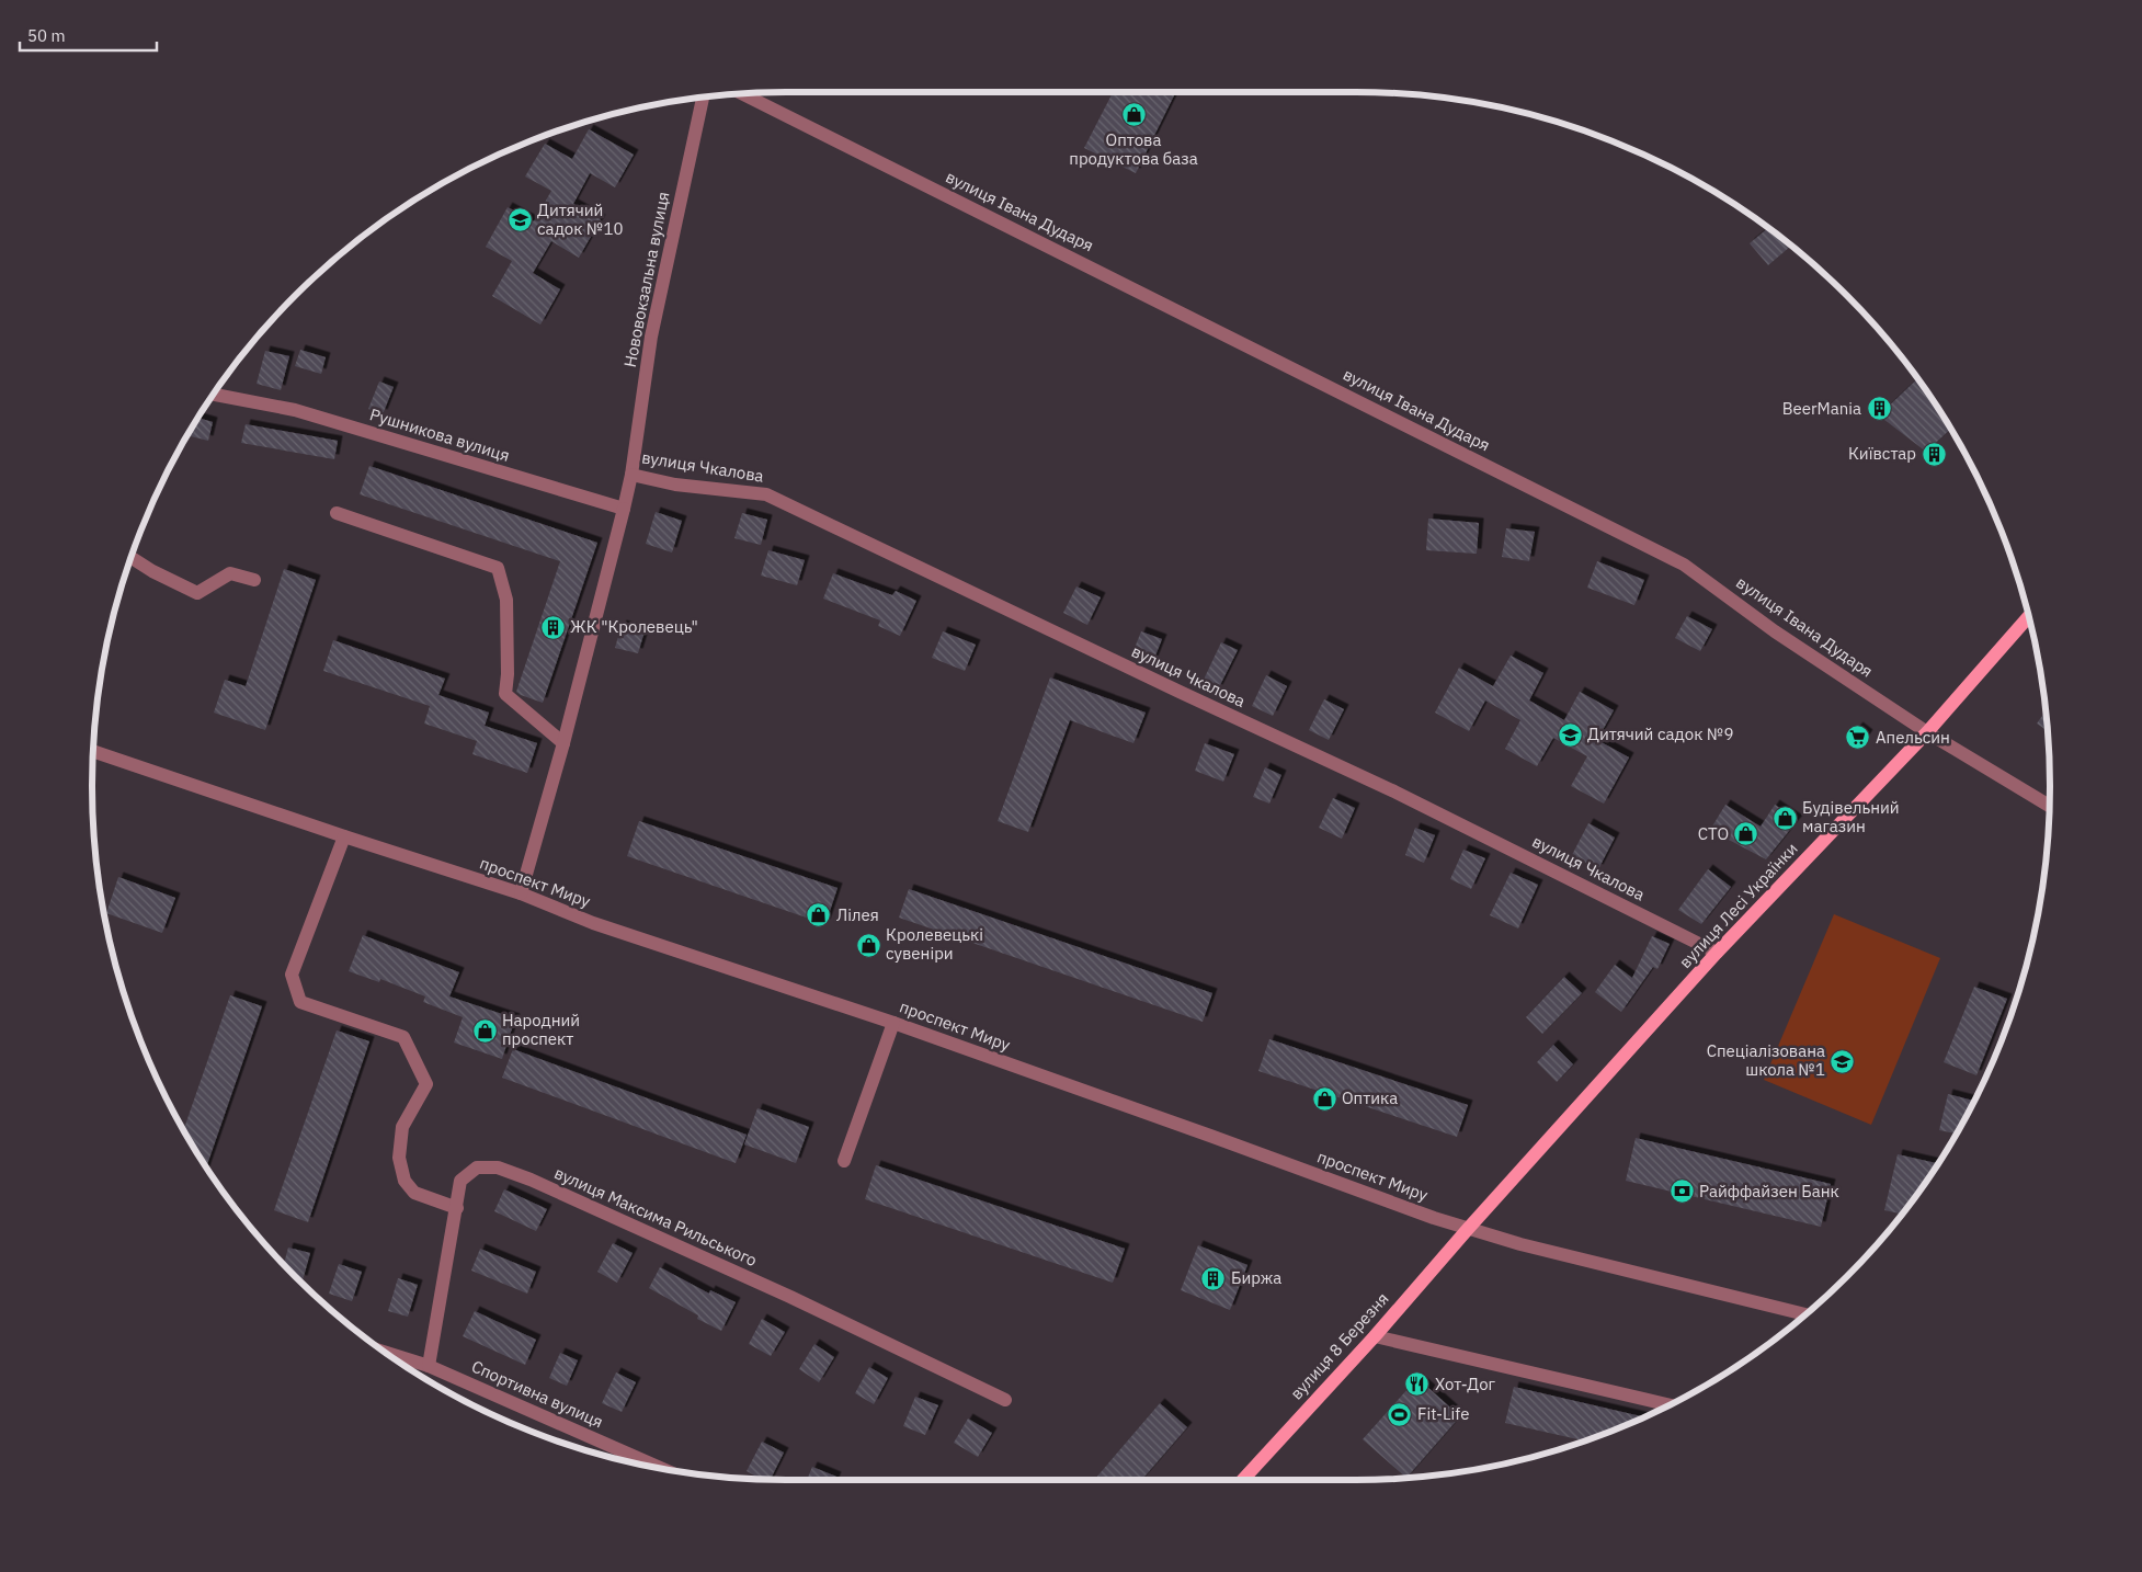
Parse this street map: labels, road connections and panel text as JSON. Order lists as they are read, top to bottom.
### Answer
{
  "streets": {
    "main road": ["вулиця Лесі Українки", "вулиця 8 Березня"],
    "street": [
      "вулиця Івана Дударя",
      "Нововокзальна вулиця",
      "Рушникова вулиця",
      "вулиця Чкалова",
      "проспект Миру",
      "вулиця Максима Рильського",
      "Спортивна вулиця"
    ]
  },
  "crossings": [
    ["вулиця Івана Дударя", "вулиця Лесі Українки"],
    ["Нововокзальна вулиця", "вулиця Чкалова"],
    ["вулиця Чкалова", "вулиця Лесі Українки"],
    ["проспект Миру", "вулиця Лесі Українки"],
    ["проспект Миру", "вулиця 8 Березня"],
    ["вулиця Лесі Українки", "вулиця 8 Березня"],
    ["вулиця Максима Рильського", "Спортивна вулиця"]
  ],
  "places": {
    "shop": [
      "Оптова продуктова база",
      "Будівельний магазин",
      "СТО",
      "Лілея",
      "Кролевецькі сувеніри",
      "Народний проспект",
      "Оптика"
    ],
    "school or university": ["Дитячий садок №10", "Дитячий садок №9", "Спеціалізована школа №1"],
    "building": [
      "BeerMania",
      "Київстар",
      "ЖК \"Кролевець\"",
      "Биржа"
    ],
    "supermarket": ["Апельсин"],
    "bank": ["Райффайзен Банк"],
    "restaurant": ["Хот-Дог"],
    "sports": ["Fit-Life"]
  },
  "scale_bar": "50 m"
}
